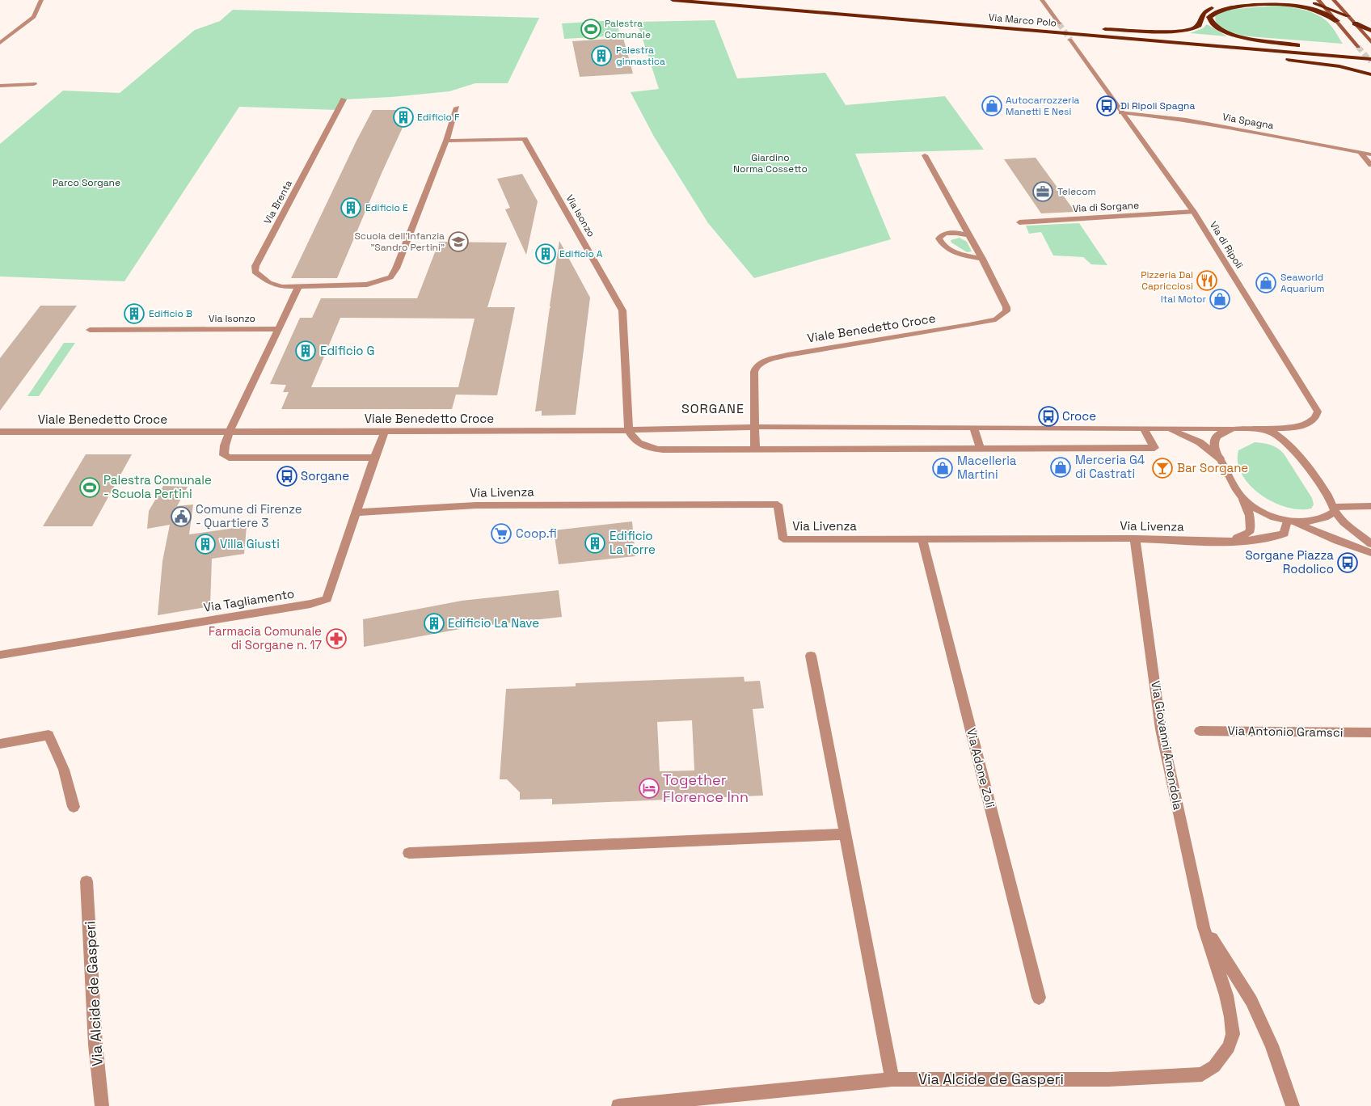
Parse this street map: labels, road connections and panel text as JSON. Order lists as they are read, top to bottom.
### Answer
{
  "streets": {
    "highway": ["Via Marco Polo"],
    "street": [
      "Via Spagna",
      "Via Brenta",
      "Via di Sorgane",
      "Via Isonzo",
      "Via di Ripoli",
      "Viale Benedetto Croce",
      "Via Livenza",
      "Via Tagliamento",
      "Via Antonio Gramsci",
      "Via Giovanni Amendola",
      "Via Adone Zoli",
      "Via Alcide de Gasperi"
    ]
  },
  "crossings": [
    ["Via Spagna", "Via di Ripoli"],
    ["Via di Sorgane", "Via di Ripoli"],
    ["Via Isonzo", "Viale Benedetto Croce"],
    ["Via di Ripoli", "Viale Benedetto Croce"],
    ["Viale Benedetto Croce", "Via Tagliamento"],
    ["Via Livenza", "Via Tagliamento"],
    ["Via Livenza", "Via Giovanni Amendola"],
    ["Via Livenza", "Via Adone Zoli"],
    ["Via Giovanni Amendola", "Via Alcide de Gasperi"]
  ],
  "districts": ["SORGANE"],
  "parks": ["Giardino Norma Cossetto", "Parco Sorgane"],
  "places": {
    "sports": ["Palestra Comunale", "Palestra Comunale - Scuola Pertini"],
    "building": [
      "Palestra ginnastica",
      "Edificio F",
      "Edificio E",
      "Edificio A",
      "Edificio B",
      "Edificio G",
      "Edificio La Torre",
      "Villa Giusti",
      "Edificio La Nave"
    ],
    "shop": [
      "Autocarrozzeria Manetti E Nesi",
      "Seaworld Aquarium",
      "Ital Motor",
      "Merceria G4 di Castrati",
      "Macelleria Martini"
    ],
    "bus stop": [
      "Di Ripoli Spagna",
      "Croce",
      "Sorgane",
      "Sorgane Piazza Rodolico"
    ],
    "office": ["Telecom"],
    "school or university": ["Scuola dell'Infanzia \"Sandro Pertini\""],
    "restaurant": ["Pizzeria Dai Capricciosi"],
    "bar": ["Bar Sorgane"],
    "public building": ["Comune di Firenze - Quartiere 3"],
    "supermarket": ["Coop.fi"],
    "pharmacy": ["Farmacia Comunale di Sorgane n. 17"],
    "hotel": ["Together Florence Inn"]
  }
}
